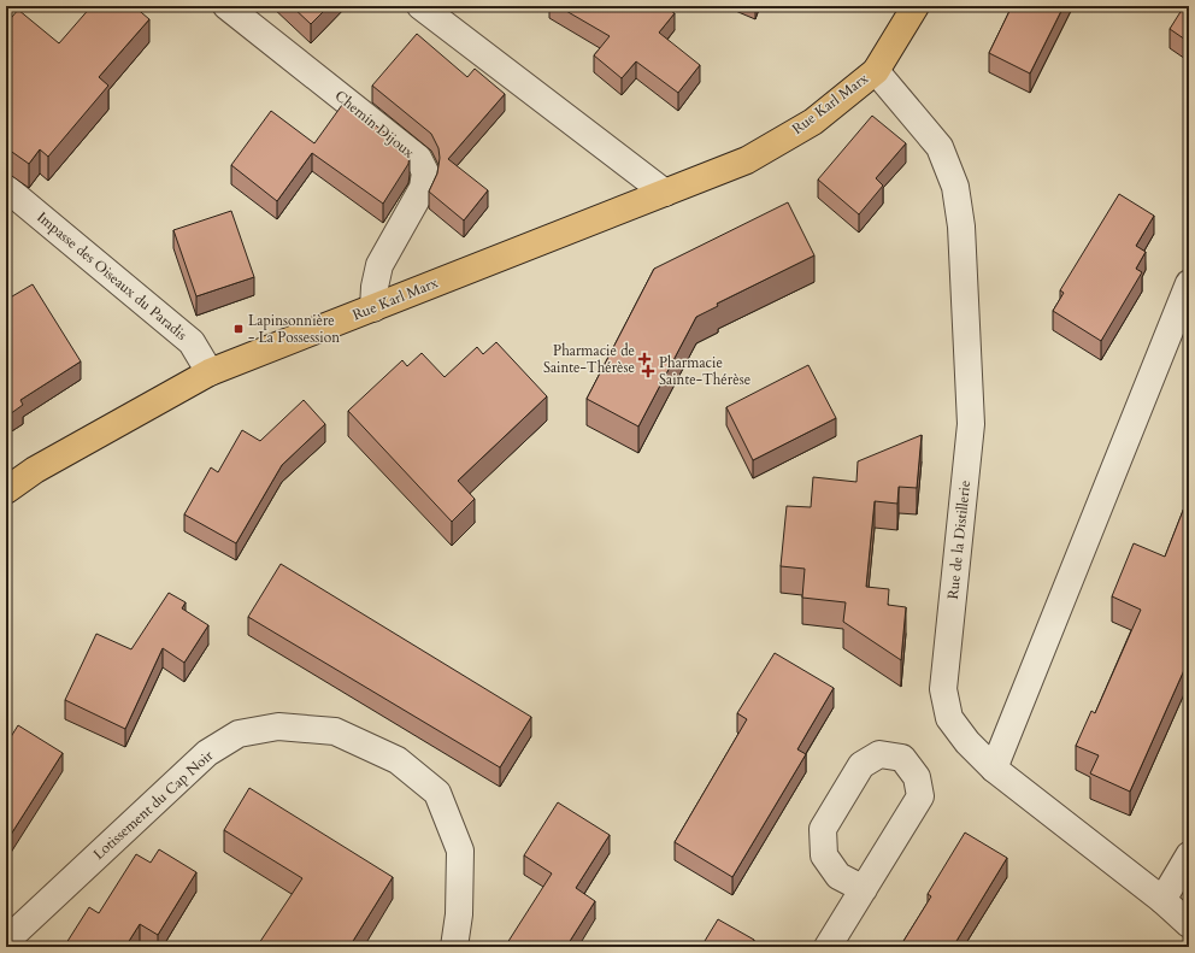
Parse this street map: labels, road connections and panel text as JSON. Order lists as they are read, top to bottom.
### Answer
{
  "streets": {
    "main road": ["Rue Karl Marx"],
    "street": [
      "Chemin Dijoux",
      "Impasse des Oiseaux du Paradis",
      "Rue de la Distillerie",
      "Lotissement du Cap Noir"
    ]
  },
  "crossings": [
    ["Rue Karl Marx", "Chemin Dijoux"],
    ["Rue Karl Marx", "Impasse des Oiseaux du Paradis"],
    ["Rue Karl Marx", "Rue de la Distillerie"]
  ],
  "places": {
    "transit": ["Lapinsonnière - La Possession"],
    "health": ["Pharmacie de Sainte-Thérèse", "Pharmacie Sainte-Thérèse"]
  }
}
